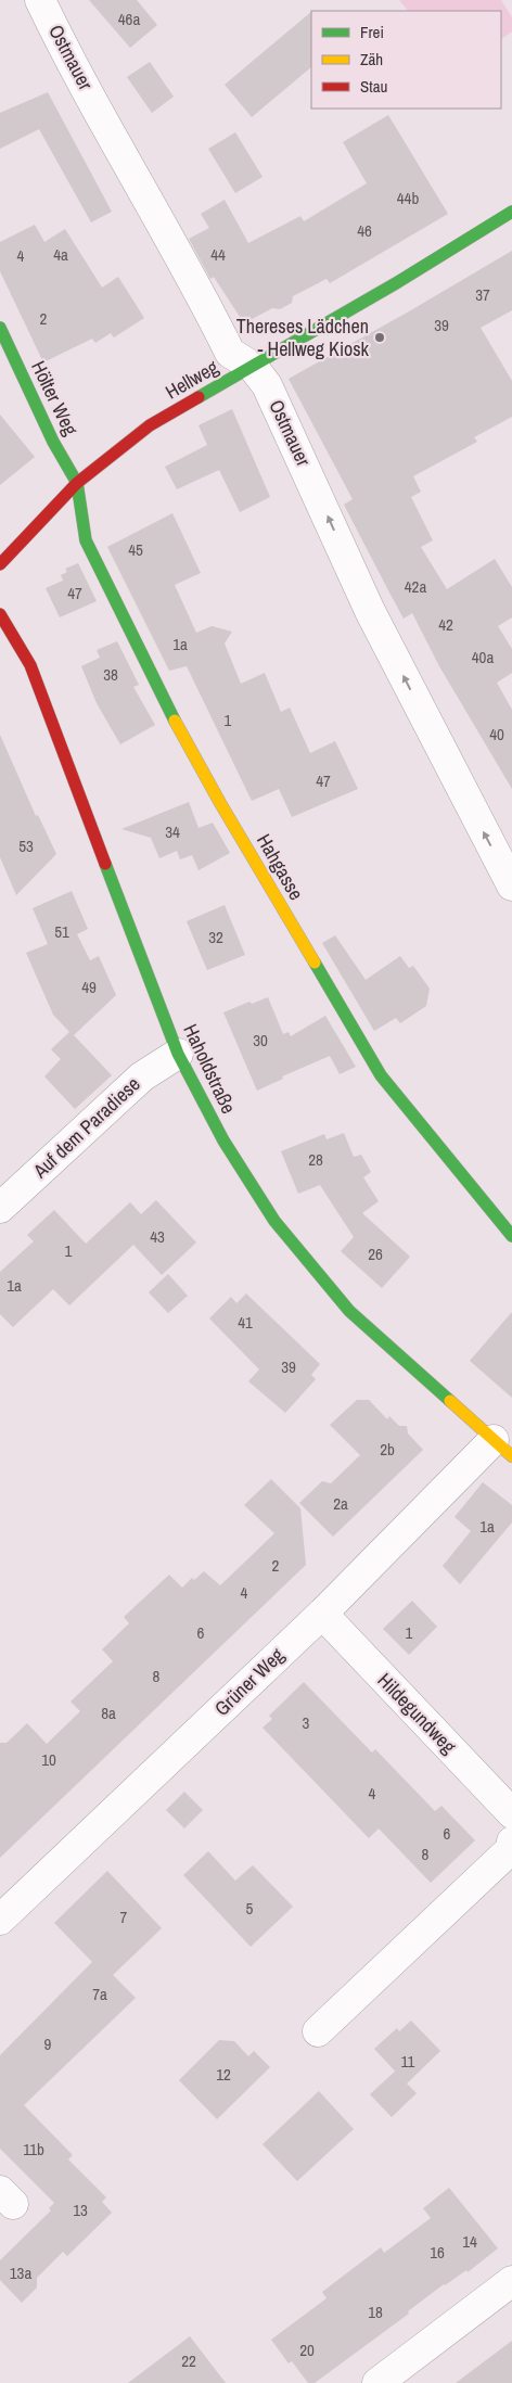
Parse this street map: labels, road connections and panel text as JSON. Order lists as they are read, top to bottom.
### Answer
{
  "streets": {
    "street": [
      "Ostmauer",
      "Hellweg",
      "Hölter Weg",
      "Hahgasse",
      "Haholdstraße",
      "Auf dem Paradiese",
      "Grüner Weg",
      "Hildegundweg"
    ]
  },
  "crossings": [
    ["Ostmauer", "Hellweg"],
    ["Hellweg", "Hölter Weg"],
    ["Hellweg", "Hahgasse"],
    ["Hölter Weg", "Hahgasse"],
    ["Haholdstraße", "Auf dem Paradiese"],
    ["Haholdstraße", "Grüner Weg"],
    ["Grüner Weg", "Hildegundweg"]
  ],
  "one_way": ["Ostmauer"],
  "places": ["Thereses Lädchen - Hellweg Kiosk"],
  "house_numbers": [
    "46a",
    "44b",
    "46",
    "4a",
    "44",
    "4",
    "37",
    "2",
    "39",
    "45",
    "42a",
    "47",
    "42",
    "1a",
    "40a",
    "38",
    "1",
    "40",
    "47",
    "34",
    "53",
    "51",
    "32",
    "49",
    "30",
    "28",
    "43",
    "1",
    "26",
    "1a",
    "41",
    "39",
    "2b",
    "2a",
    "1a",
    "2",
    "4",
    "6",
    "1",
    "8",
    "8a",
    "3",
    "10",
    "4",
    "6",
    "8",
    "5",
    "7",
    "7a",
    "9",
    "11",
    "12",
    "11b",
    "13",
    "14",
    "16",
    "13a",
    "18",
    "20",
    "22"
  ],
  "legend": ["Frei", "Zäh", "Stau"]
}
